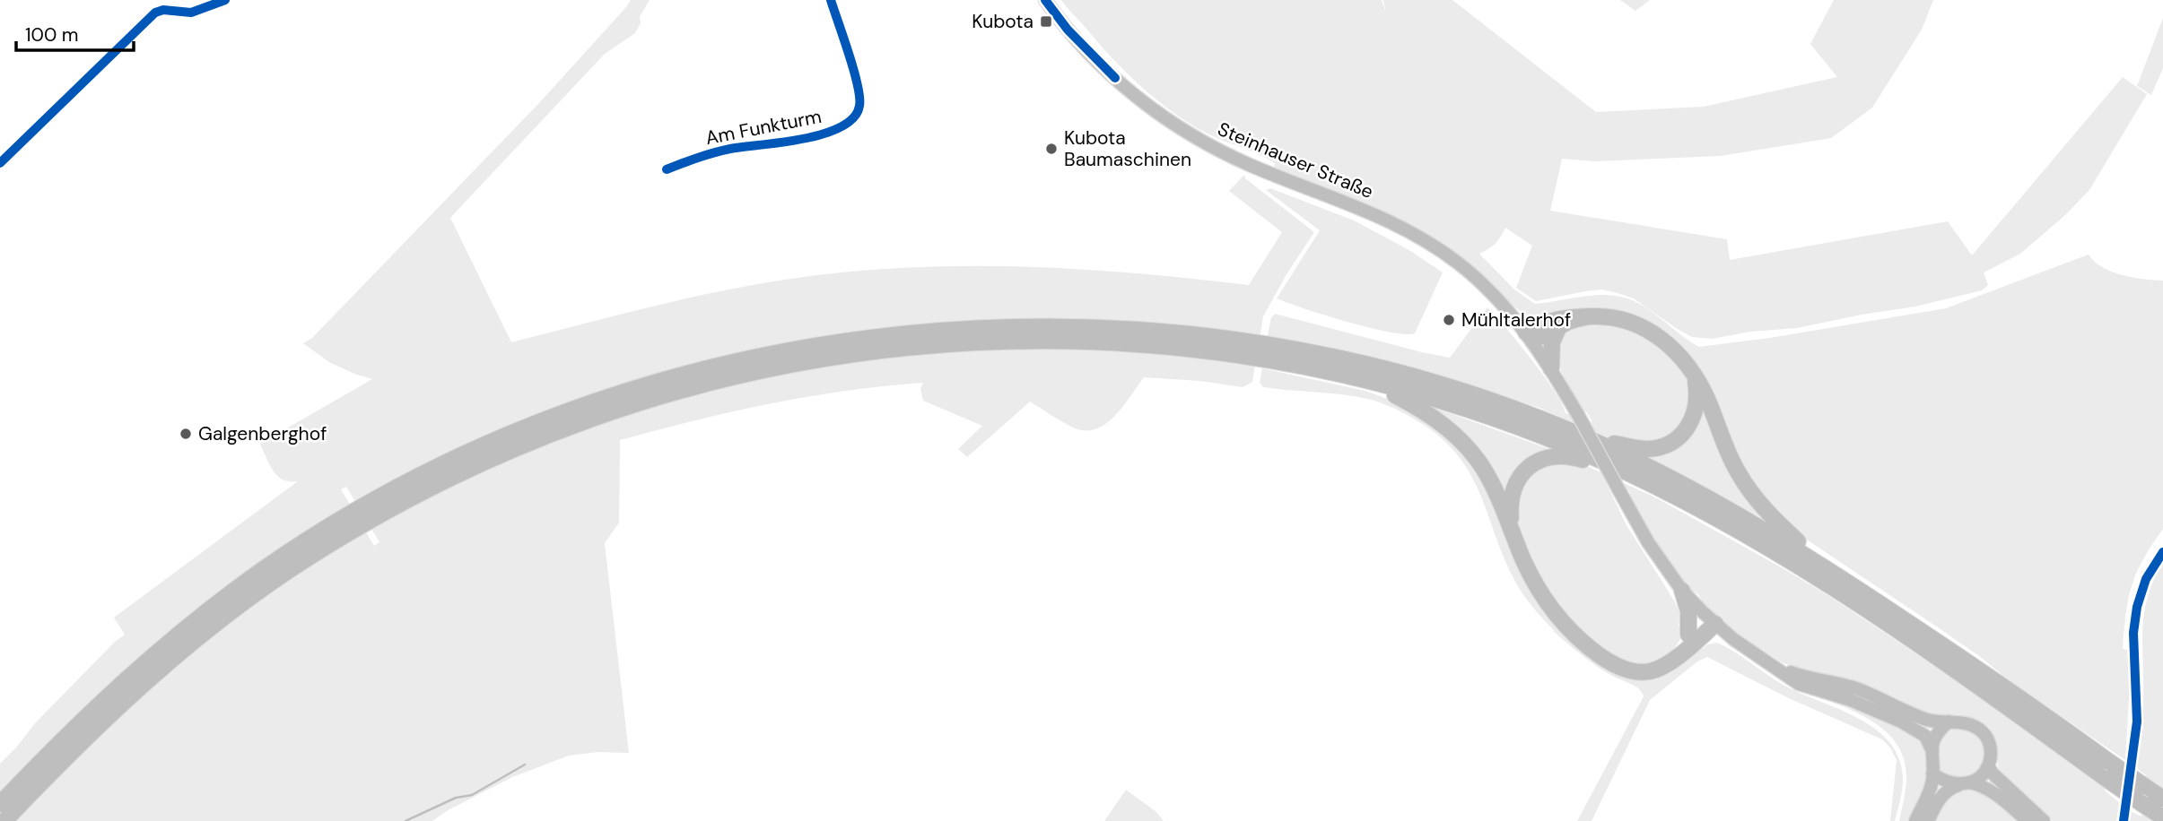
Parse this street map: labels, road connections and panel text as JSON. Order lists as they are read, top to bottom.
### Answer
{
  "streets": {
    "main road": ["Steinhauser Straße"],
    "street": ["Am Funkturm"]
  },
  "places": {
    "transit": ["Kubota"],
    "other": ["Kubota Baumaschinen", "Mühltalerhof", "Galgenberghof"]
  },
  "scale_bar": "100 m"
}
